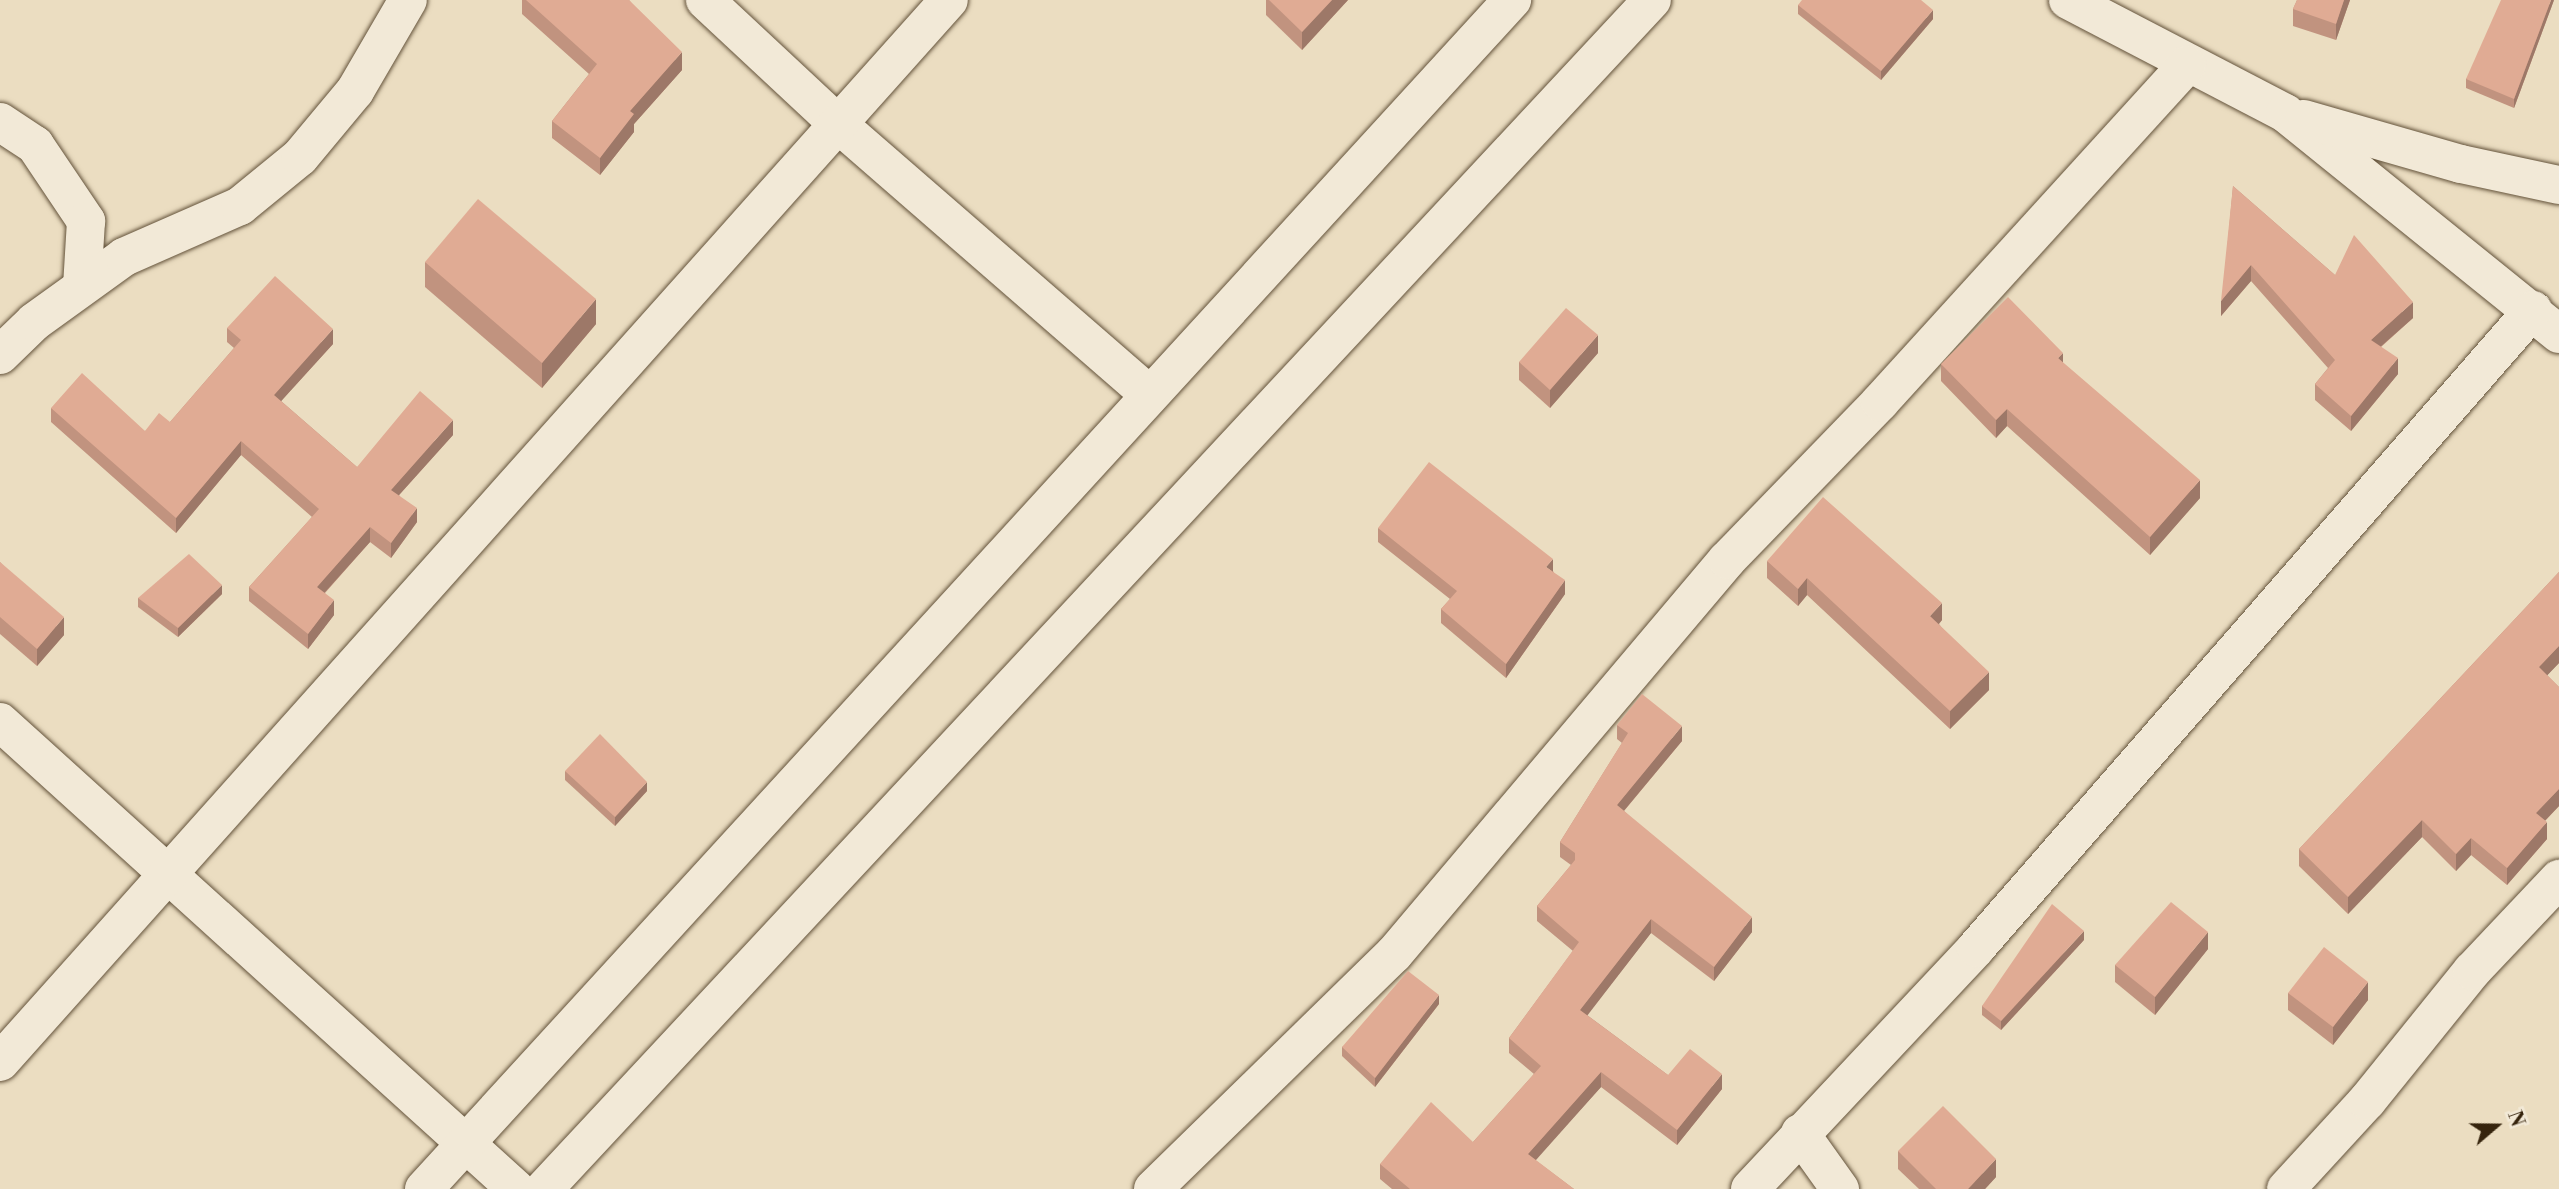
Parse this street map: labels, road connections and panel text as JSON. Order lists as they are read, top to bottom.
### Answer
{
  "north": "right"
}
